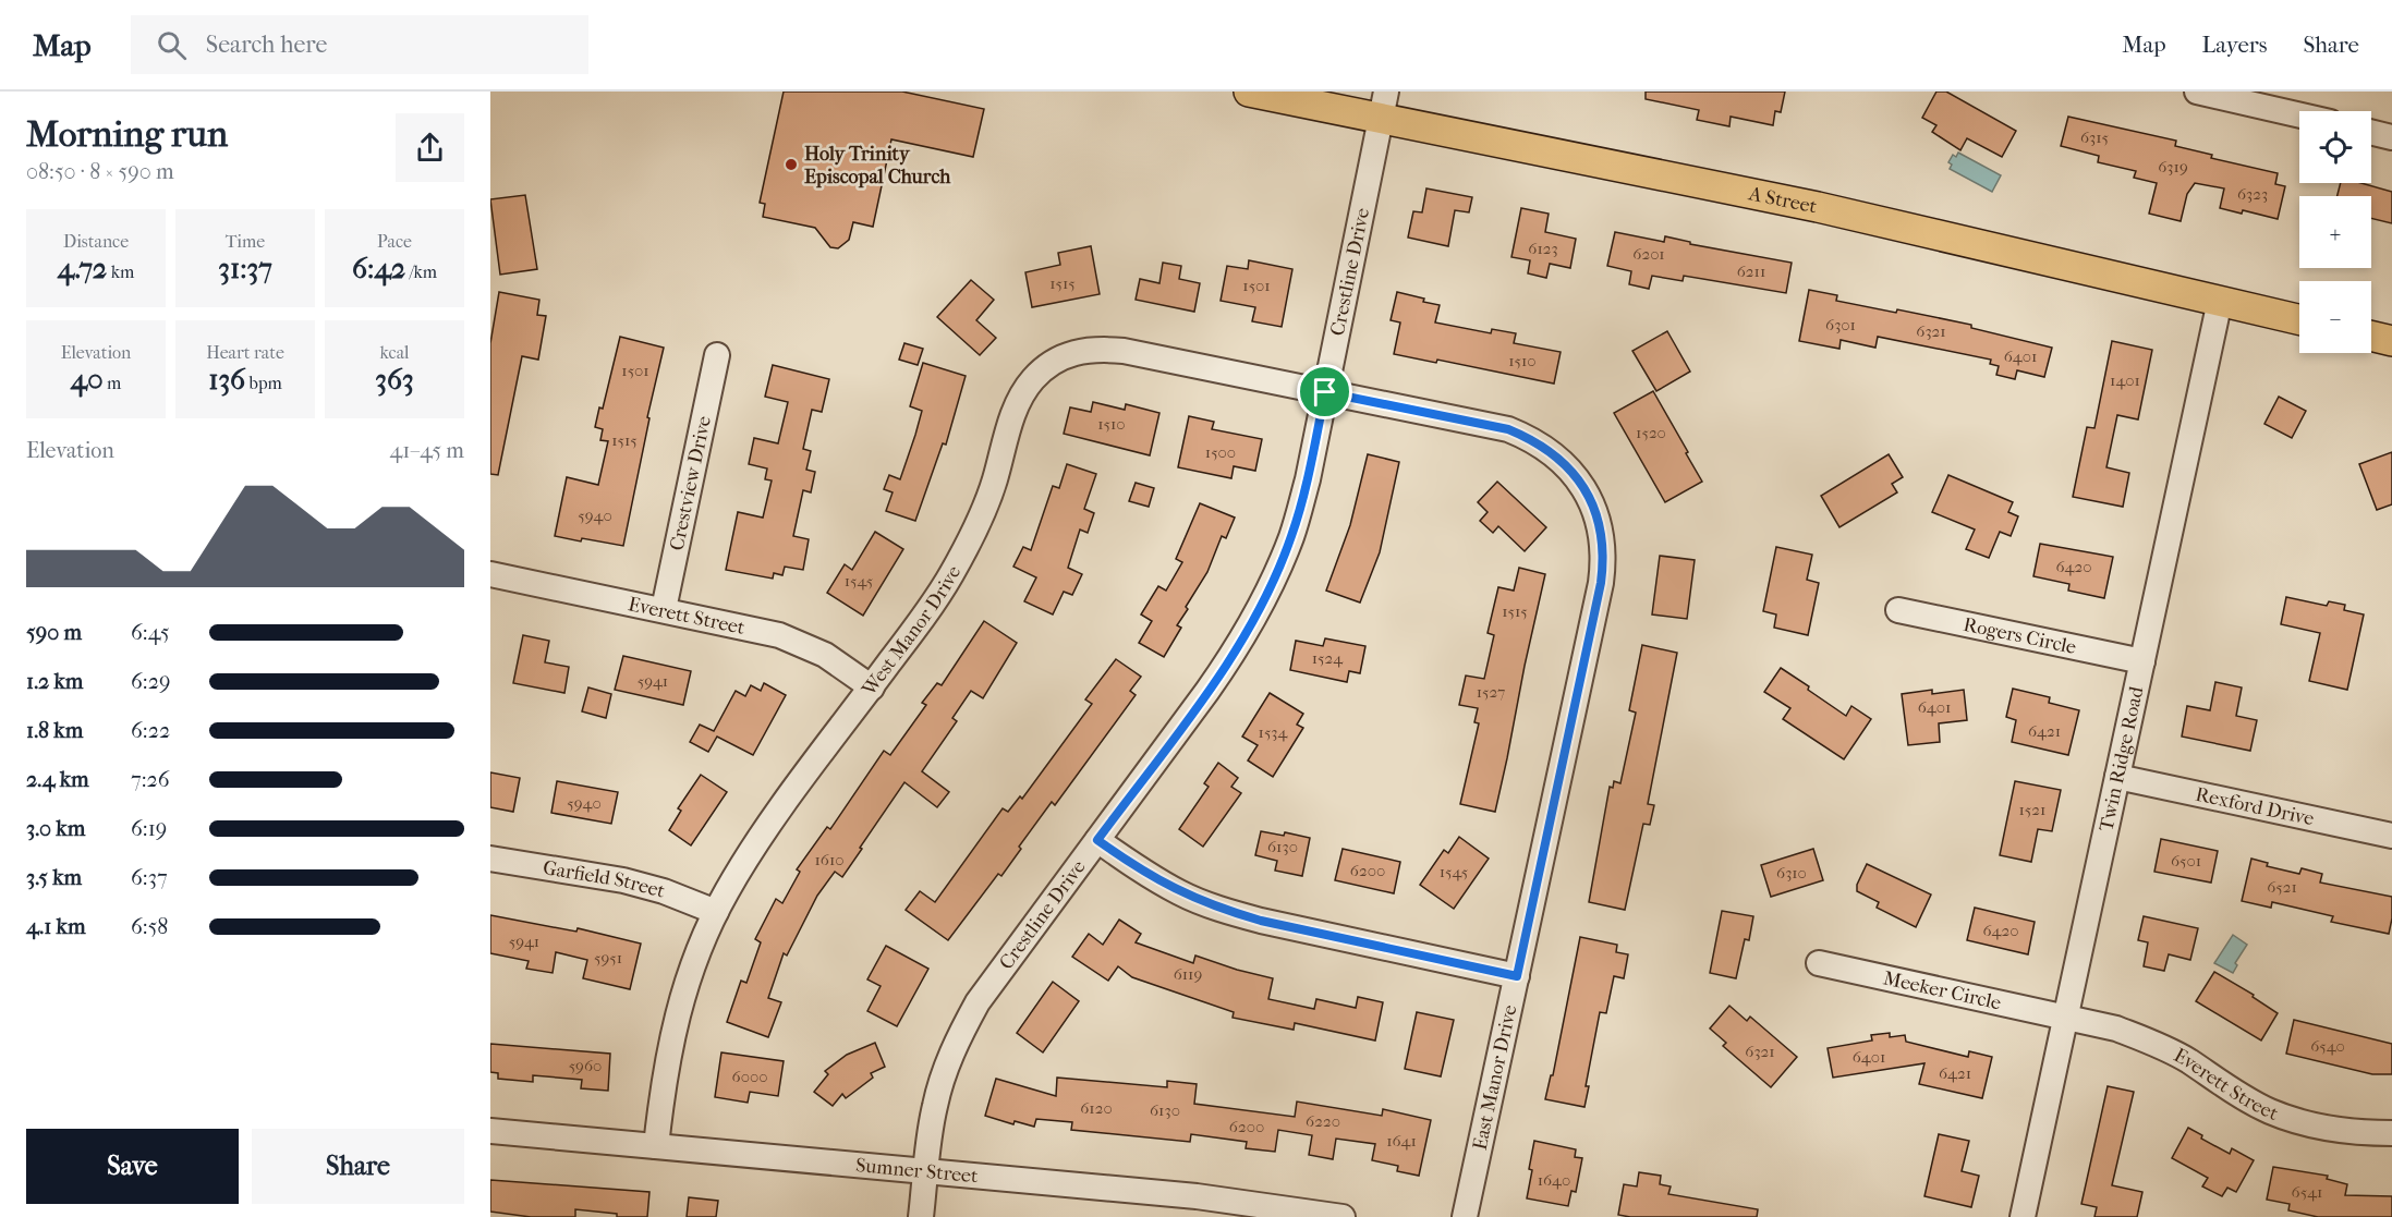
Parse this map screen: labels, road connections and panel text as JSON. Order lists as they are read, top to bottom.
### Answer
{
  "streets": {
    "main road": ["A Street"],
    "street": [
      "Crestline Drive",
      "Crestview Drive",
      "Everett Street",
      "West Manor Drive",
      "Rogers Circle",
      "Twin Ridge Road",
      "Rexford Drive",
      "Garfield Street",
      "Meeker Circle",
      "East Manor Drive",
      "Sumner Street"
    ]
  },
  "crossings": [
    ["A Street", "Crestline Drive"],
    ["A Street", "Twin Ridge Road"],
    ["Crestline Drive", "West Manor Drive"],
    ["Crestline Drive", "East Manor Drive"],
    ["Crestline Drive", "Sumner Street"],
    ["Crestview Drive", "Everett Street"],
    ["Everett Street", "West Manor Drive"],
    ["Everett Street", "Twin Ridge Road"],
    ["Everett Street", "Meeker Circle"],
    ["West Manor Drive", "Garfield Street"],
    ["West Manor Drive", "East Manor Drive"],
    ["West Manor Drive", "Sumner Street"],
    ["Rogers Circle", "Twin Ridge Road"],
    ["Twin Ridge Road", "Rexford Drive"],
    ["Twin Ridge Road", "Meeker Circle"]
  ],
  "places": ["Holy Trinity Episcopal Church"],
  "house_numbers": [
    "6315",
    "6319",
    "6323",
    "6123",
    "6201",
    "6211",
    "1515",
    "1501",
    "6301",
    "6321",
    "6401",
    "1510",
    "1501",
    "1401",
    "1510",
    "1520",
    "1515",
    "1500",
    "5940",
    "6420",
    "1545",
    "1515",
    "1524",
    "5941",
    "1527",
    "6401",
    "6421",
    "1534",
    "5940",
    "1521",
    "6130",
    "1610",
    "6501",
    "6200",
    "1545",
    "6310",
    "6521",
    "6420",
    "5941",
    "5951",
    "6119",
    "6540",
    "6321",
    "6401",
    "5960",
    "6421",
    "6000",
    "6120",
    "6130",
    "6220",
    "6200",
    "1641",
    "1640",
    "6541"
  ],
  "page": {
    "header": "Map",
    "search": "Search here",
    "nav": ["Map", "Layers", "Share"],
    "heading": ["Morning run", "08:50 · 8 × 590 m"],
    "map_buttons": ["+", "−"],
    "stats": [
      ["Distance", "4.72 km"],
      ["Time", "31:37"],
      ["Pace", "6:42 /km"],
      ["Elevation", "40 m"],
      ["Heart rate", "136 bpm"],
      ["kcal", "363"]
    ],
    "chart": ["Elevation", "41–45 m"],
    "list": [
      {
        "name": "590 m",
        "note": "6:45"
      },
      {
        "name": "1.2 km",
        "note": "6:29"
      },
      {
        "name": "1.8 km",
        "note": "6:22"
      },
      {
        "name": "2.4 km",
        "note": "7:26"
      },
      {
        "name": "3.0 km",
        "note": "6:19"
      },
      {
        "name": "3.5 km",
        "note": "6:37"
      },
      {
        "name": "4.1 km",
        "note": "6:58"
      }
    ],
    "buttons": ["Save", "Share"]
  }
}
